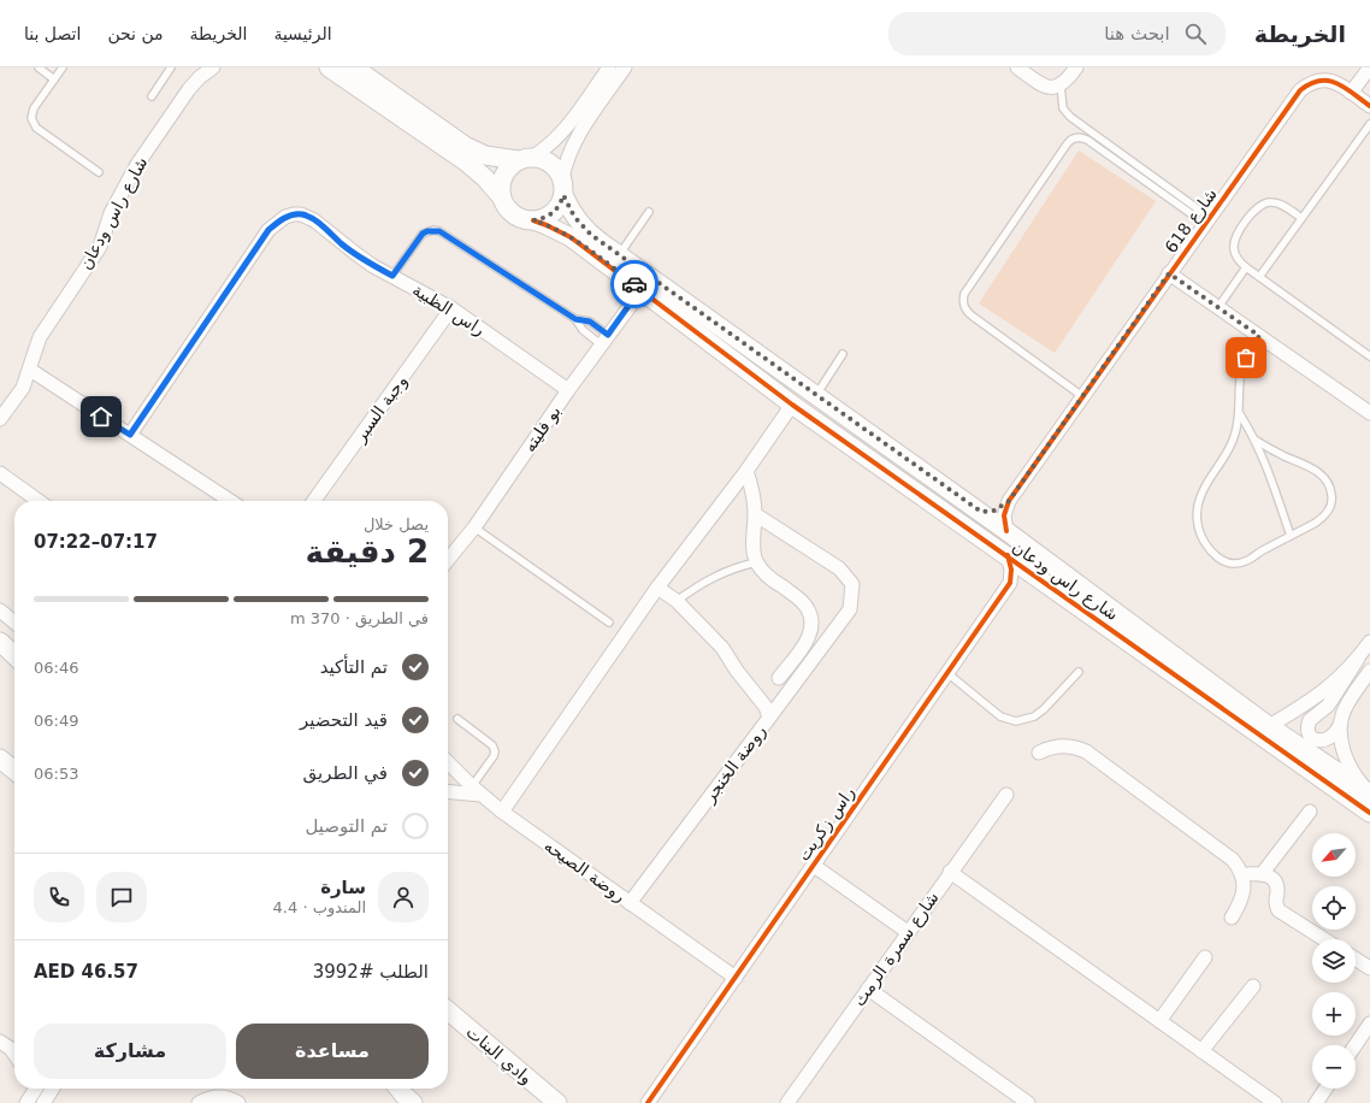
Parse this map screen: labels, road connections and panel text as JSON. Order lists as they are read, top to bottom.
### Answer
{
  "streets": {
    "street": [
      "شارع راس ودعان",
      "شارع 618",
      "راس الظبية",
      "وجبة السبر",
      "بو فليته",
      "روضة الخنجر",
      "راس زكريت",
      "روضة الصيحه",
      "شارع سمرة الرمث",
      "وادي البنات"
    ]
  },
  "crossings": [
    ["شارع راس ودعان", "شارع 618"],
    ["شارع راس ودعان", "بو فليته"],
    ["راس الظبية", "وجبة السبر"],
    ["راس الظبية", "بو فليته"],
    ["روضة الخنجر", "روضة الصيحه"],
    ["راس زكريت", "روضة الصيحه"]
  ],
  "north": "bottom left",
  "page": {
    "header": "الخريطة",
    "search": "ابحث هنا",
    "nav": [
      "الرئيسية",
      "الخريطة",
      "من نحن",
      "اتصل بنا"
    ],
    "heading": ["2 دقيقة", "يصل خلال", "07:17–07:22"],
    "panel": [
      "سارة",
      "المندوب · 4.4",
      "الطلب #3992",
      "AED 46.57"
    ],
    "bar": "في الطريق · 370 m",
    "list": [
      ["تم التأكيد", "06:46"],
      ["قيد التحضير", "06:49"],
      ["في الطريق", "06:53"],
      "تم التوصيل"
    ],
    "map_buttons": ["+", "−"],
    "buttons": ["مساعدة", "مشاركة"]
  }
}
